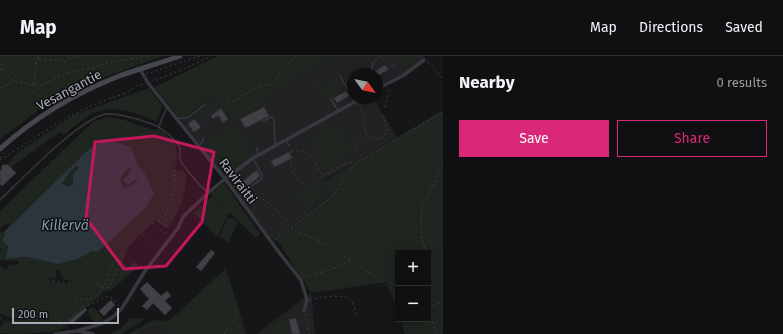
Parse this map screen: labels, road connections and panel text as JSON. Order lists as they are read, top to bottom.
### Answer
{
  "streets": {
    "street": ["Vesangantie", "Raviraitti"]
  },
  "crossings": [
    ["Vesangantie", "Raviraitti"]
  ],
  "water": ["Killervä"],
  "scale_bar": "200 m",
  "north": "bottom right",
  "page": {
    "header": "Map",
    "nav": ["Map", "Directions", "Saved"],
    "heading": ["Nearby", "0 results"],
    "buttons": ["Save", "Share"],
    "map_buttons": ["+", "−"],
    "scale": "200 m"
  }
}
